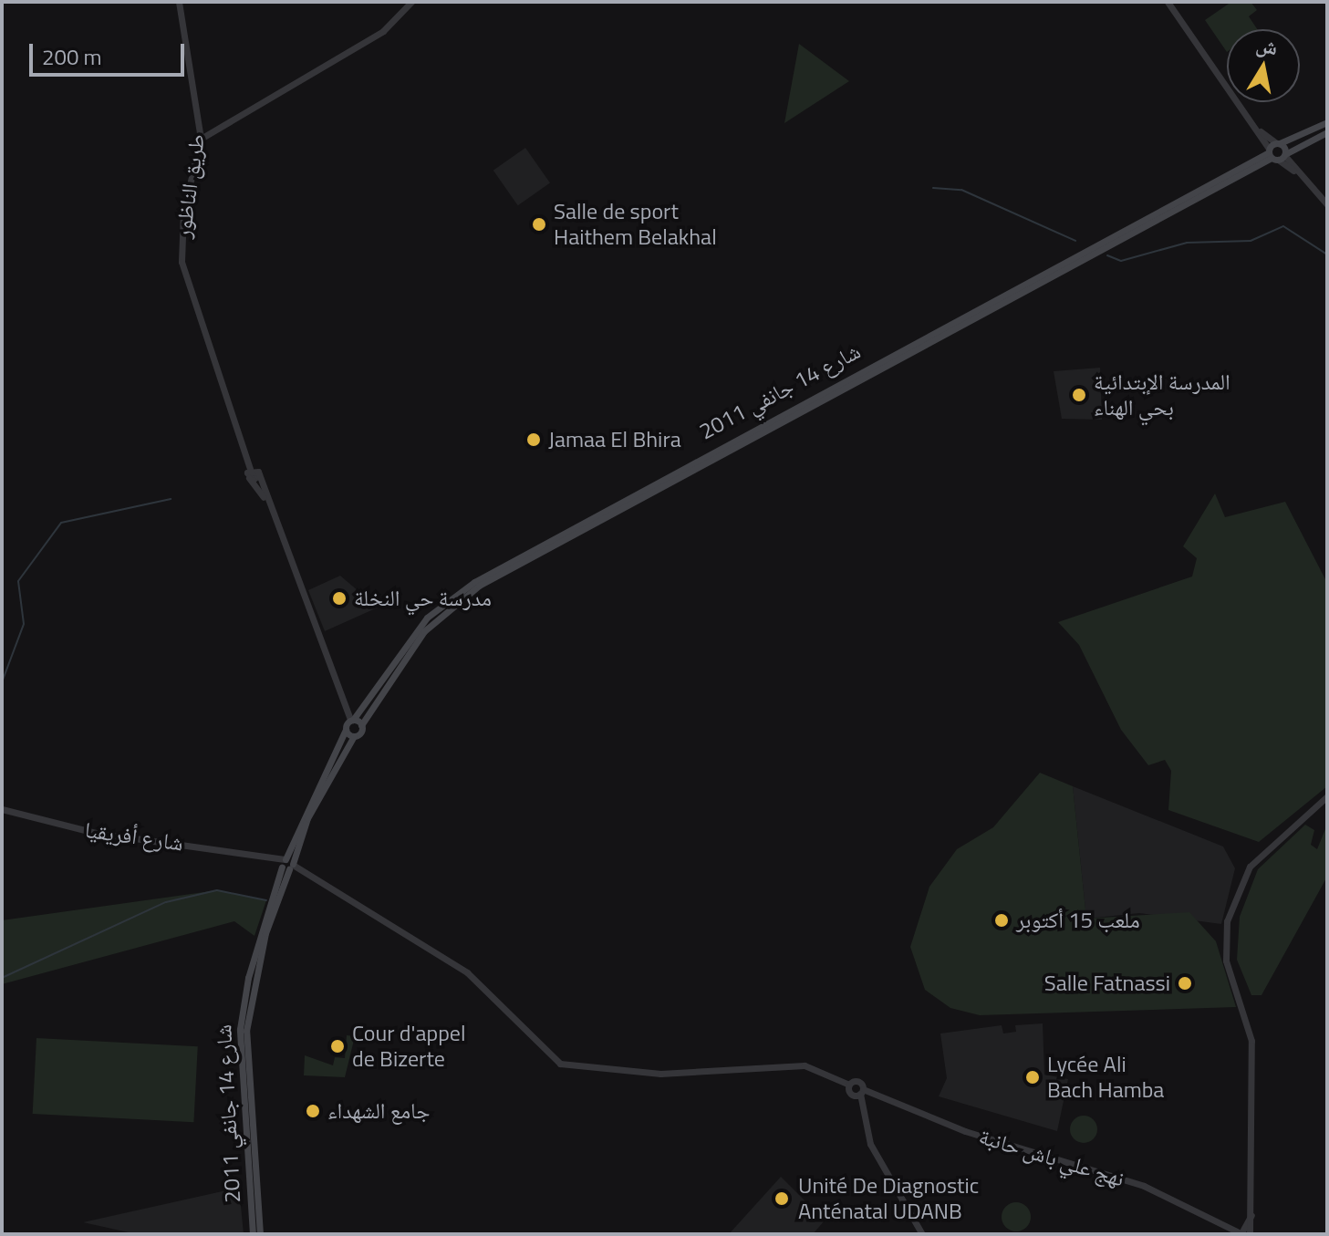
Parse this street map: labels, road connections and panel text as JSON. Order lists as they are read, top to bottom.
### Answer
{
  "streets": {
    "main road": ["شارع 14 جانفي 2011"],
    "street": ["طريق الناظور", "شارع أفريقيا", "نهج علي باش حانبة"]
  },
  "crossings": [
    ["شارع 14 جانفي 2011", "شارع أفريقيا"]
  ],
  "places": [
    "Salle de sport Haithem Belakhal",
    "المدرسة الإبتدائية بحي الهناء",
    "Jamaa El Bhira",
    "مدرسة حي النخلة",
    "ملعب 15 أكتوبر",
    "Salle Fatnassi",
    "Cour d'appel de Bizerte",
    "Lycée Ali Bach Hamba",
    "جامع الشهداء",
    "Unité De Diagnostic Anténatal UDANB"
  ],
  "scale_bar": "200 m",
  "north": "top"
}
